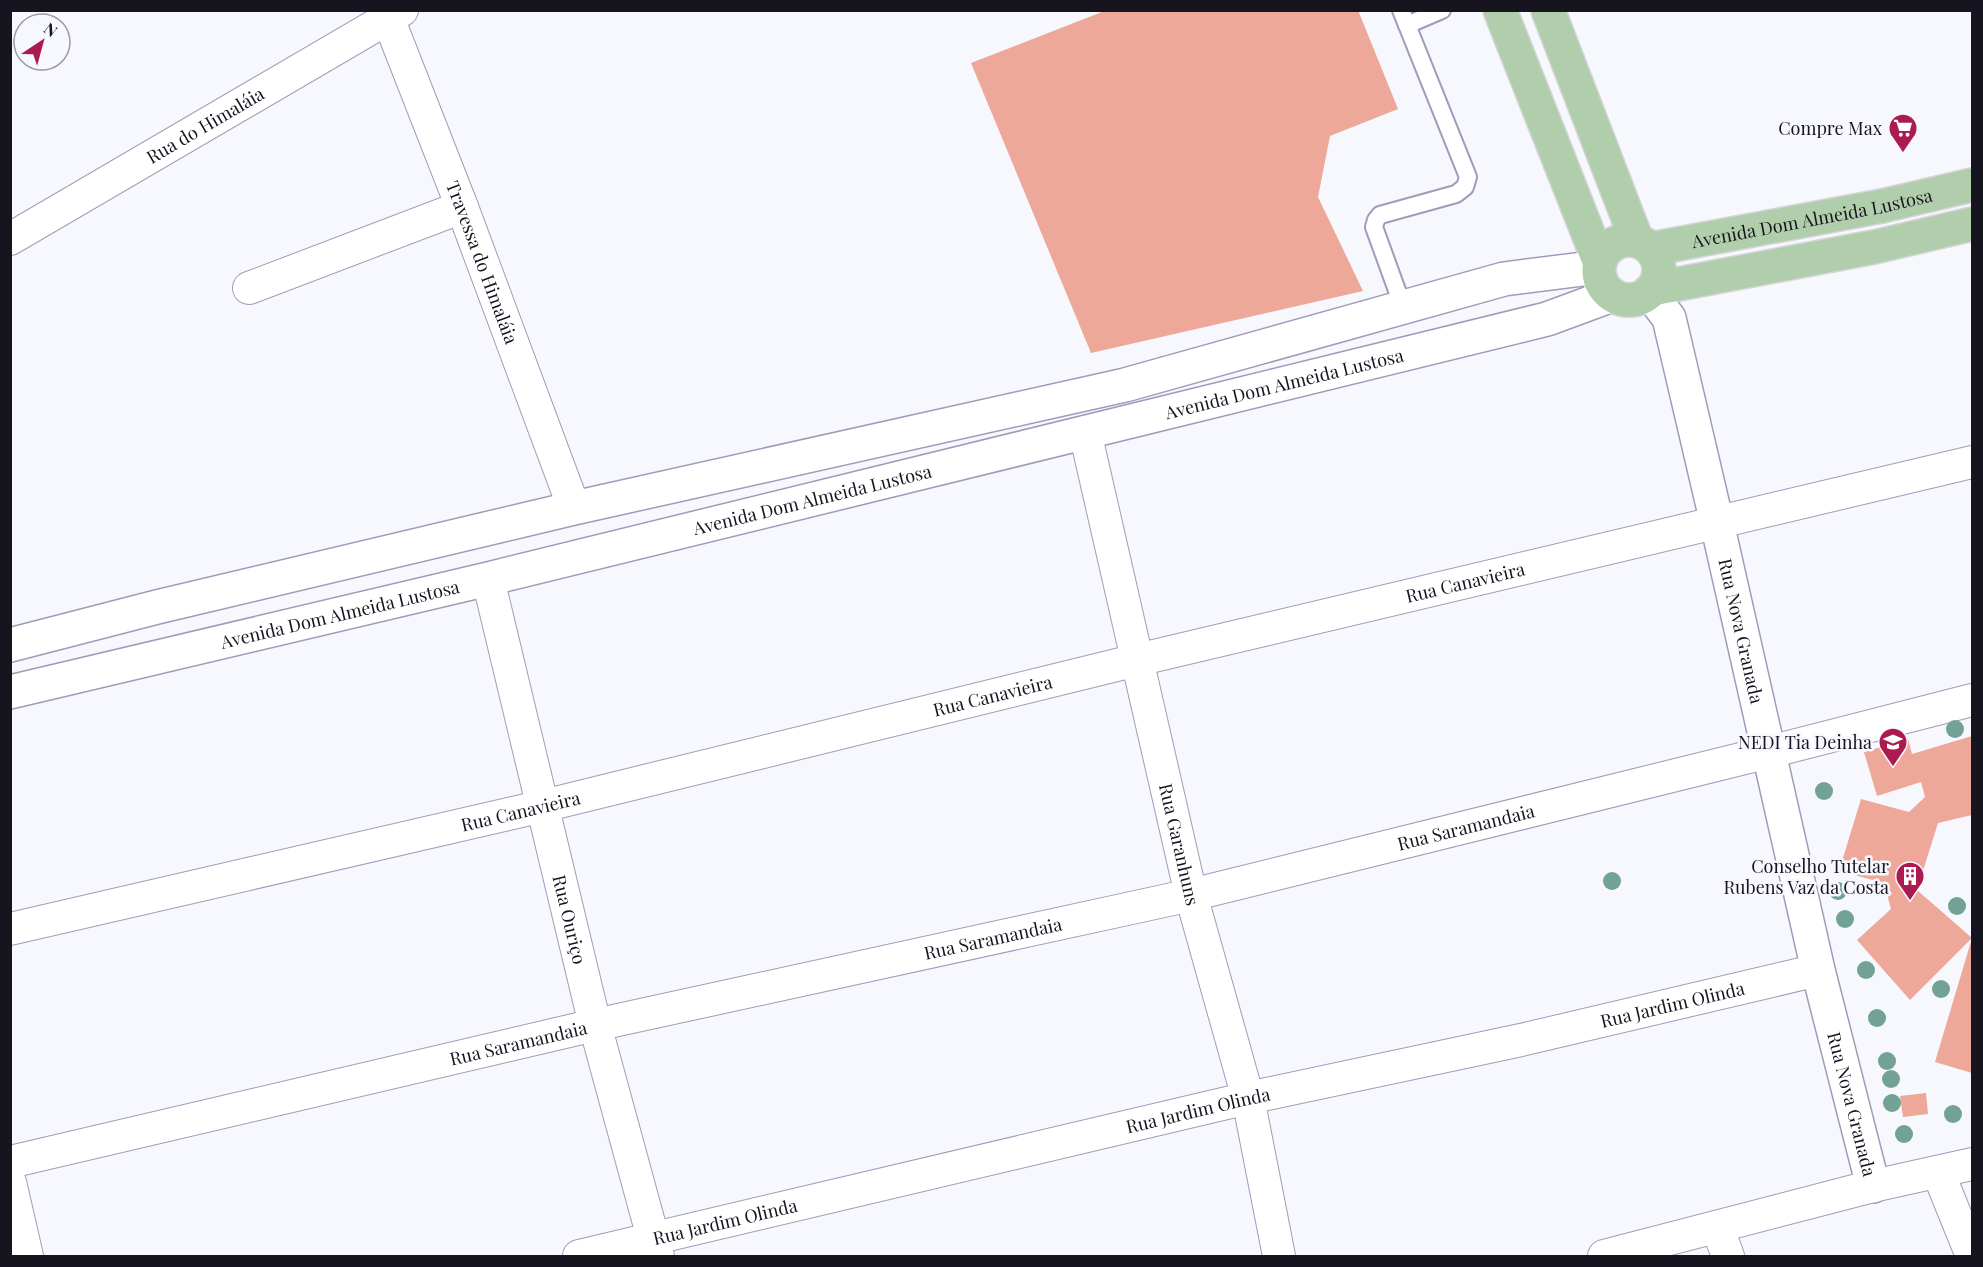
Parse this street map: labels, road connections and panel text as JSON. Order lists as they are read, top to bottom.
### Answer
{
  "streets": {
    "main road": ["Avenida Dom Almeida Lustosa"],
    "street": [
      "Rua do Himaláia",
      "Travessa do Himaláia",
      "Rua Canavieira",
      "Rua Nova Granada",
      "Rua Saramandaia",
      "Rua Garanhuns",
      "Rua Ouriço",
      "Rua Jardim Olinda"
    ]
  },
  "crossings": [
    ["Rua do Himaláia", "Travessa do Himaláia"],
    ["Avenida Dom Almeida Lustosa", "Travessa do Himaláia"],
    ["Avenida Dom Almeida Lustosa", "Rua Nova Granada"],
    ["Avenida Dom Almeida Lustosa", "Rua Garanhuns"],
    ["Avenida Dom Almeida Lustosa", "Rua Ouriço"],
    ["Rua Canavieira", "Rua Nova Granada"],
    ["Rua Canavieira", "Rua Garanhuns"],
    ["Rua Canavieira", "Rua Ouriço"],
    ["Rua Nova Granada", "Rua Saramandaia"],
    ["Rua Nova Granada", "Rua Jardim Olinda"],
    ["Rua Saramandaia", "Rua Garanhuns"],
    ["Rua Saramandaia", "Rua Ouriço"],
    ["Rua Garanhuns", "Rua Jardim Olinda"],
    ["Rua Ouriço", "Rua Jardim Olinda"]
  ],
  "places": {
    "supermarket": ["Compre Max"],
    "school or university": ["NEDI Tia Deinha"],
    "building": ["Conselho Tutelar Rubens Vaz da Costa"]
  },
  "north": "top right"
}
